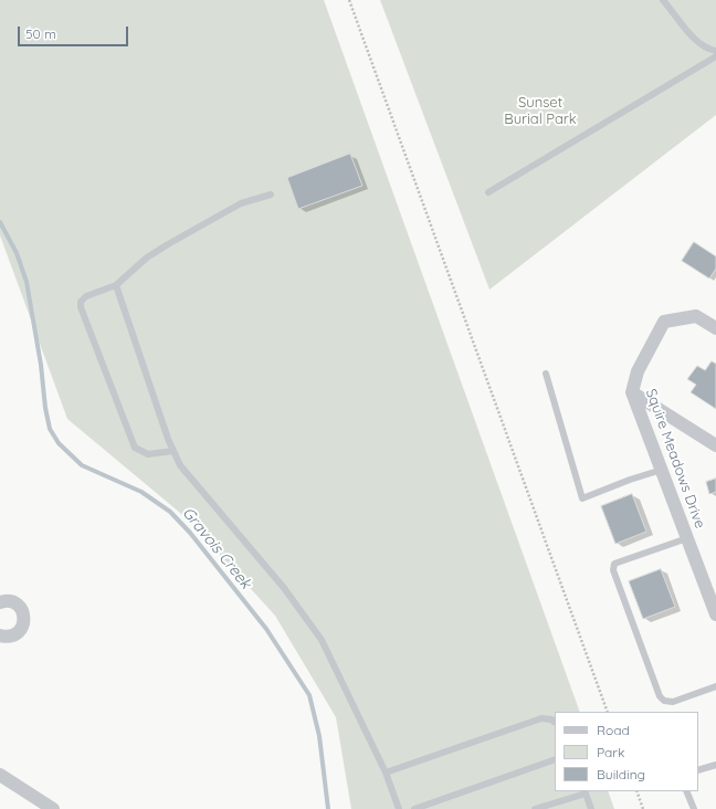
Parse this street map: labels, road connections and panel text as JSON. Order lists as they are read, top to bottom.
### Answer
{
  "streets": {
    "street": ["Squire Meadows Drive"]
  },
  "water": ["Gravois Creek"],
  "parks": ["Sunset Burial Park"],
  "legend": ["Road", "Park", "Building"],
  "scale_bar": "50 m"
}
